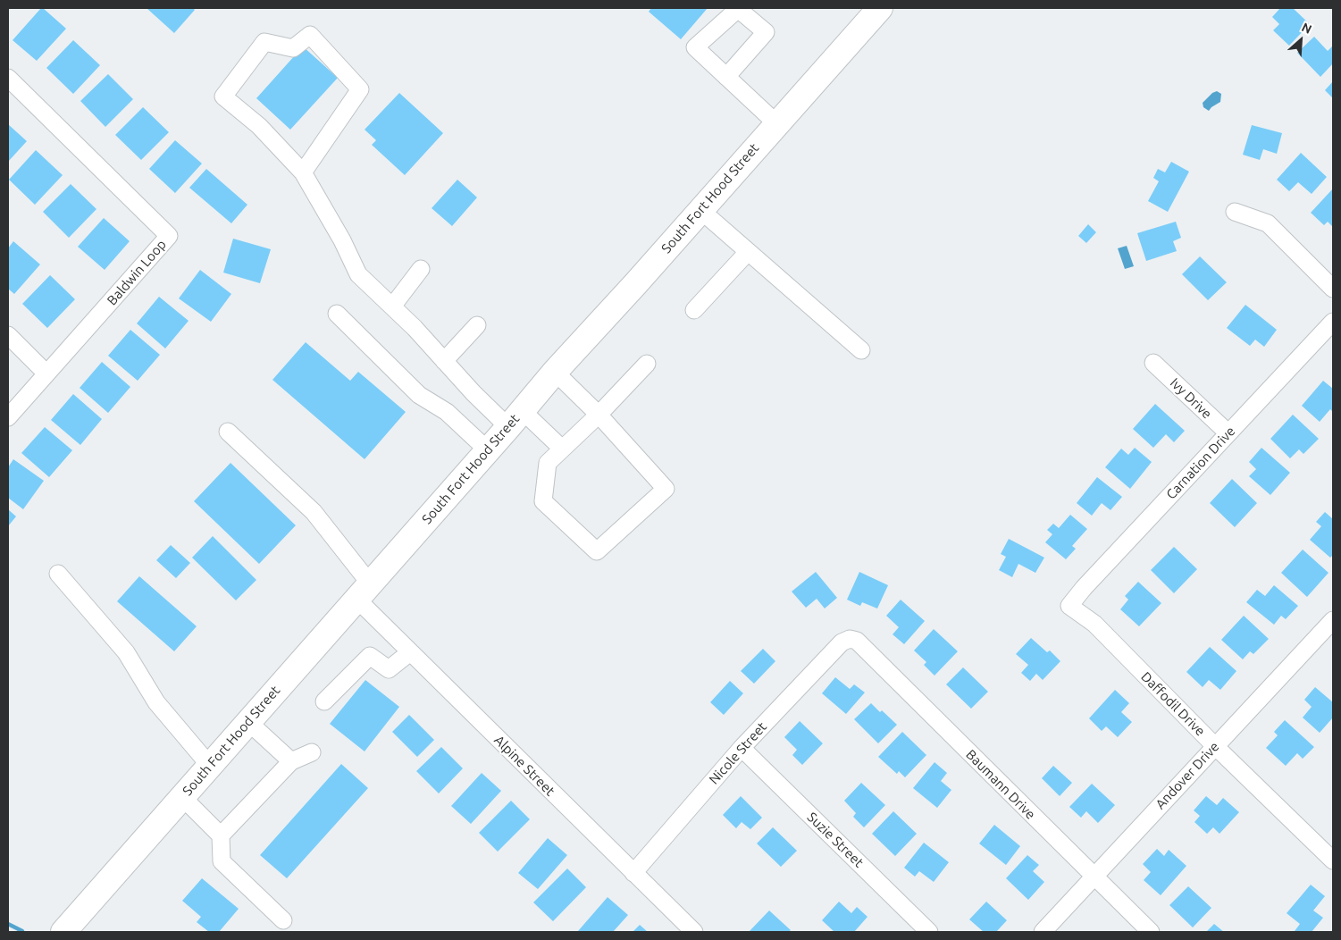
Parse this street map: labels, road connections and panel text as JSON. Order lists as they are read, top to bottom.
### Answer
{
  "streets": {
    "highway": ["South Fort Hood Street"],
    "street": [
      "Baldwin Loop",
      "Ivy Drive",
      "Carnation Drive",
      "Daffodil Drive",
      "Nicole Street",
      "Alpine Street",
      "Andover Drive",
      "Baumann Drive",
      "Suzie Street"
    ]
  },
  "crossings": [
    ["South Fort Hood Street", "Alpine Street"],
    ["Ivy Drive", "Carnation Drive"],
    ["Carnation Drive", "Daffodil Drive"],
    ["Daffodil Drive", "Andover Drive"],
    ["Nicole Street", "Alpine Street"],
    ["Nicole Street", "Baumann Drive"],
    ["Nicole Street", "Suzie Street"],
    ["Andover Drive", "Baumann Drive"]
  ],
  "north": "top right"
}
